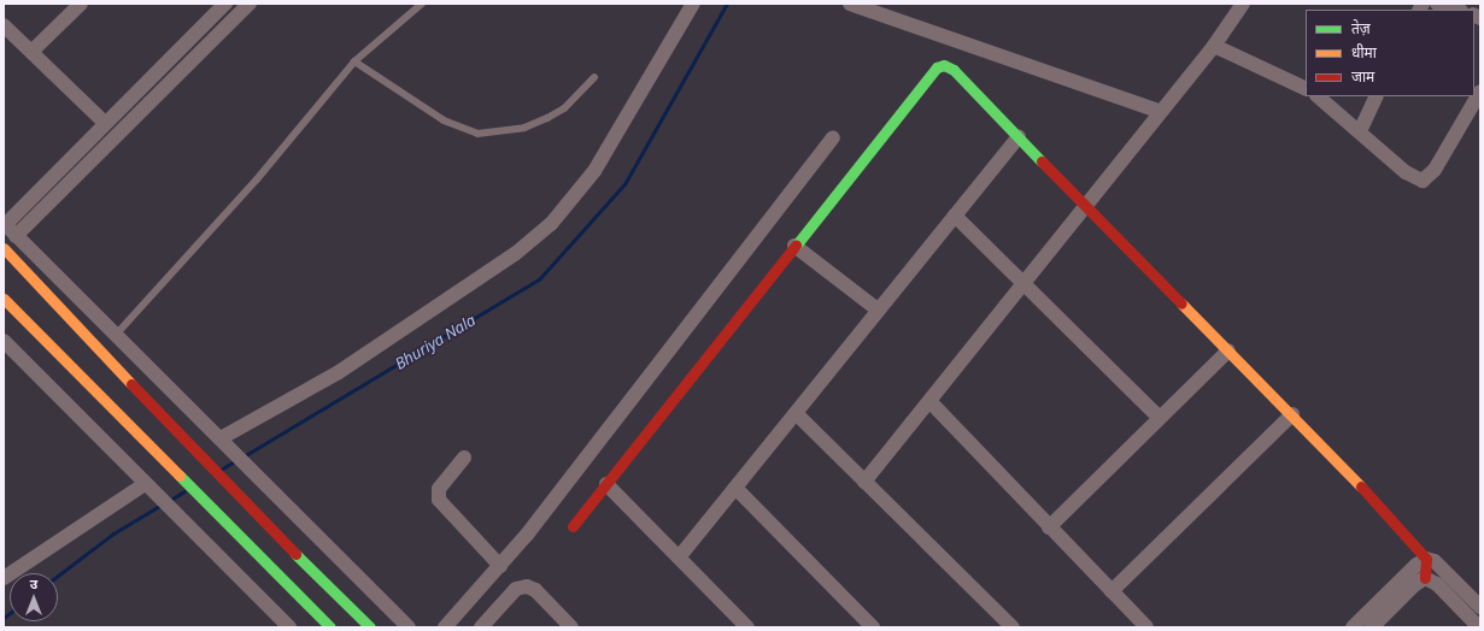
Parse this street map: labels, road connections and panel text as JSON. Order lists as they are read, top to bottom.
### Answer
{
  "water": ["Bhuriya Nala"],
  "legend": ["तेज़", "धीमा", "जाम"],
  "north": "top"
}
